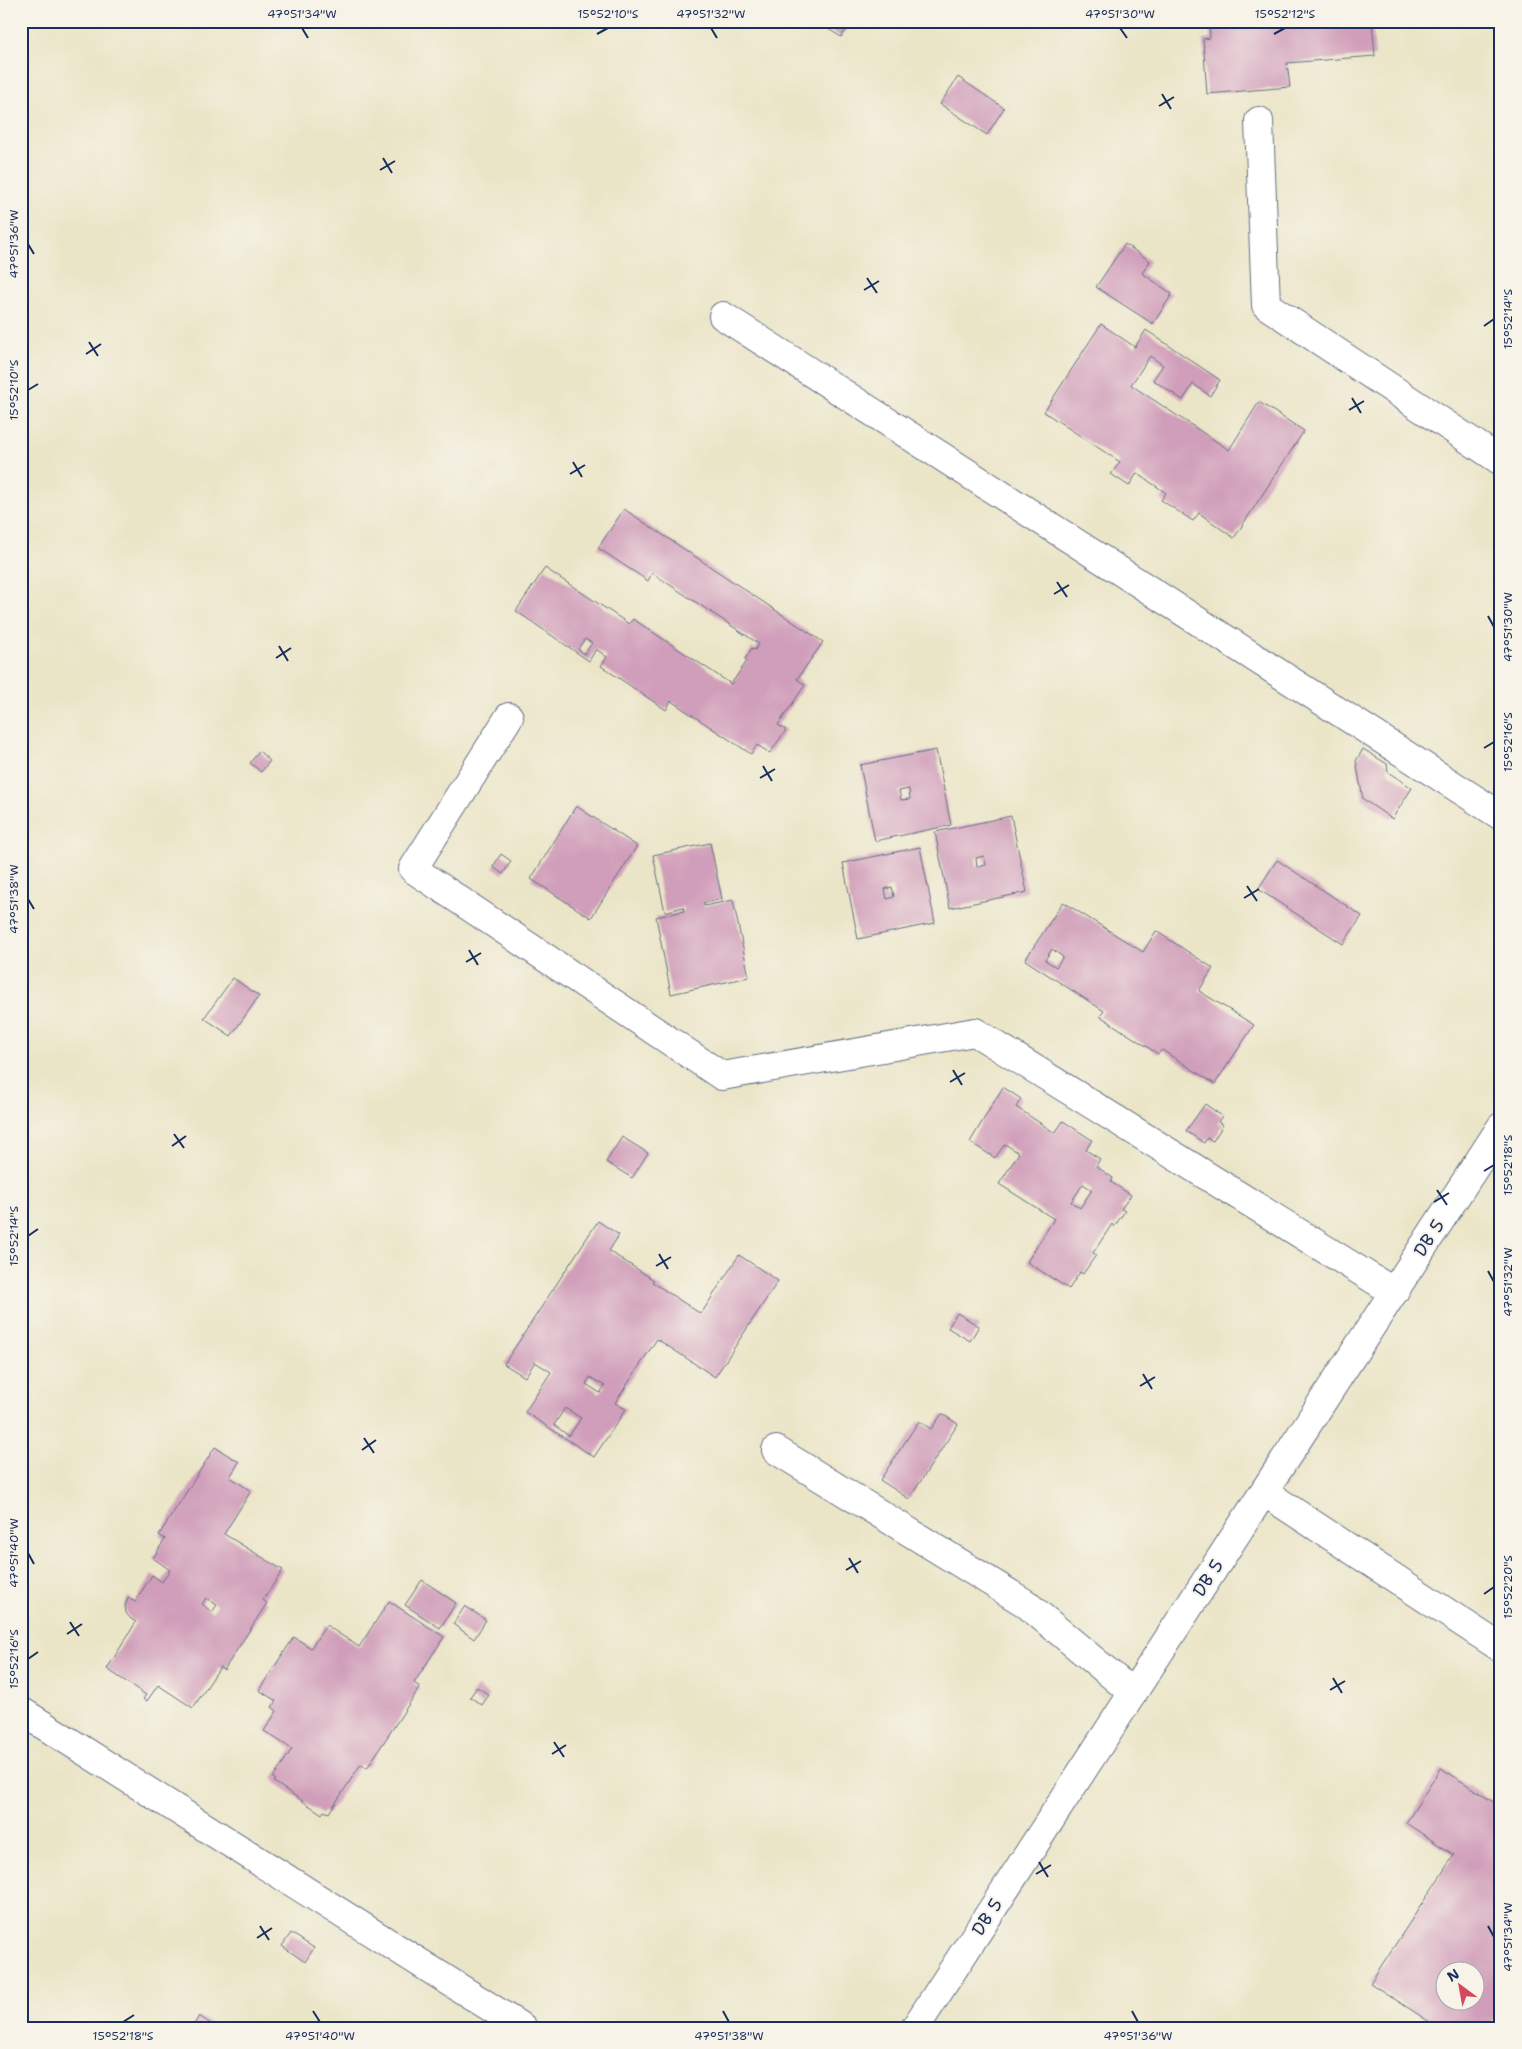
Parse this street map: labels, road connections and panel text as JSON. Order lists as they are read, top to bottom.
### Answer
{
  "streets": {
    "street": ["DB 5"]
  },
  "north": "top left",
  "coordinates": [
    "47°51'34\"W",
    "15°52'10\"S",
    "47°51'32\"W",
    "47°51'30\"W",
    "15°52'12\"S",
    "47°51'36\"W",
    "15°52'14\"S",
    "15°52'16\"S",
    "47°51'38\"W",
    "15°52'18\"S",
    "47°51'40\"W",
    "15°52'20\"S"
  ]
}
